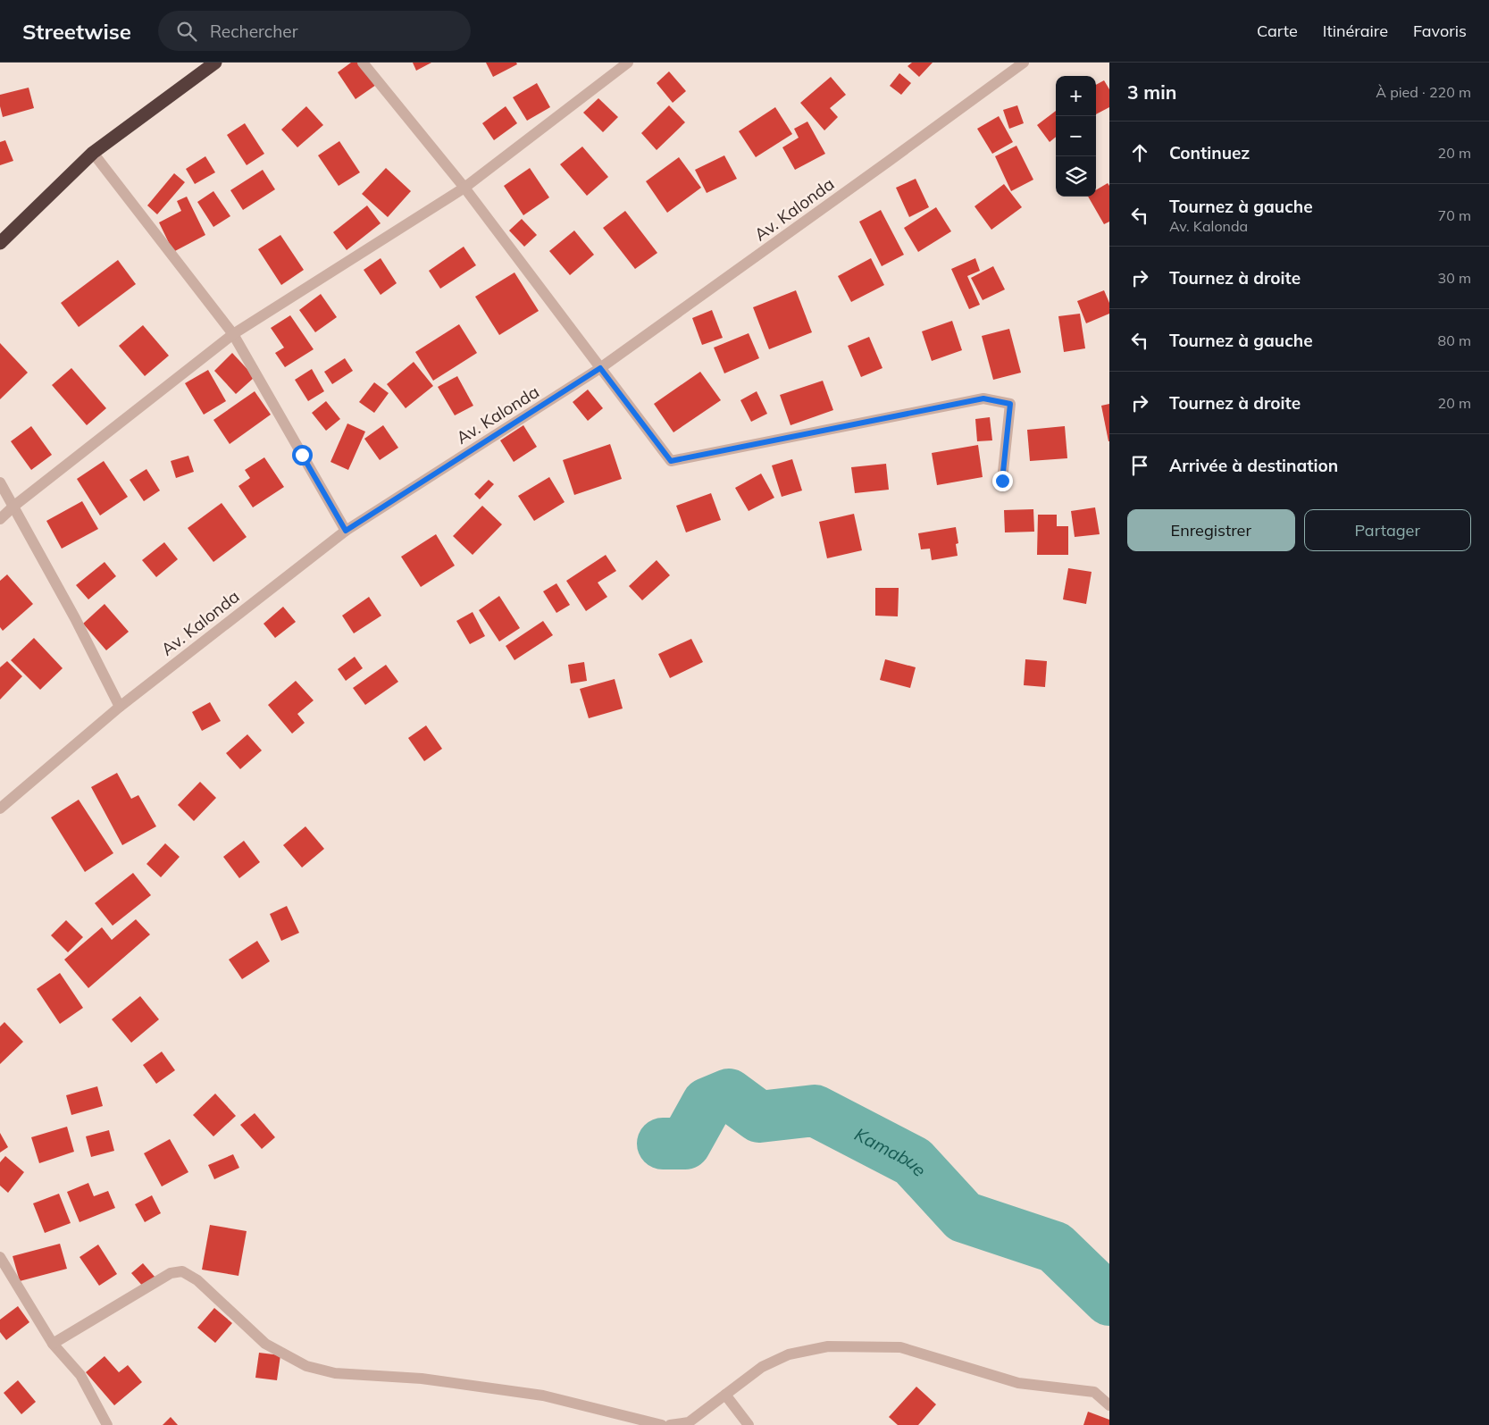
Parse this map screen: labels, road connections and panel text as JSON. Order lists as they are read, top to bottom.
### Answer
{
  "streets": {
    "street": ["Av. Kalonda"]
  },
  "water": ["Kamabue"],
  "page": {
    "header": "Streetwise",
    "search": "Rechercher",
    "nav": ["Carte", "Itinéraire", "Favoris"],
    "heading": ["3 min", "À pied · 220 m"],
    "map_buttons": ["+", "−"],
    "list": [
      ["Continuez", "20 m"],
      ["Tournez à gauche", "Av. Kalonda", "70 m"],
      ["Tournez à droite", "30 m"],
      ["Tournez à gauche", "80 m"],
      ["Tournez à droite", "20 m"],
      "Arrivée à destination"
    ],
    "buttons": ["Enregistrer", "Partager"]
  }
}
